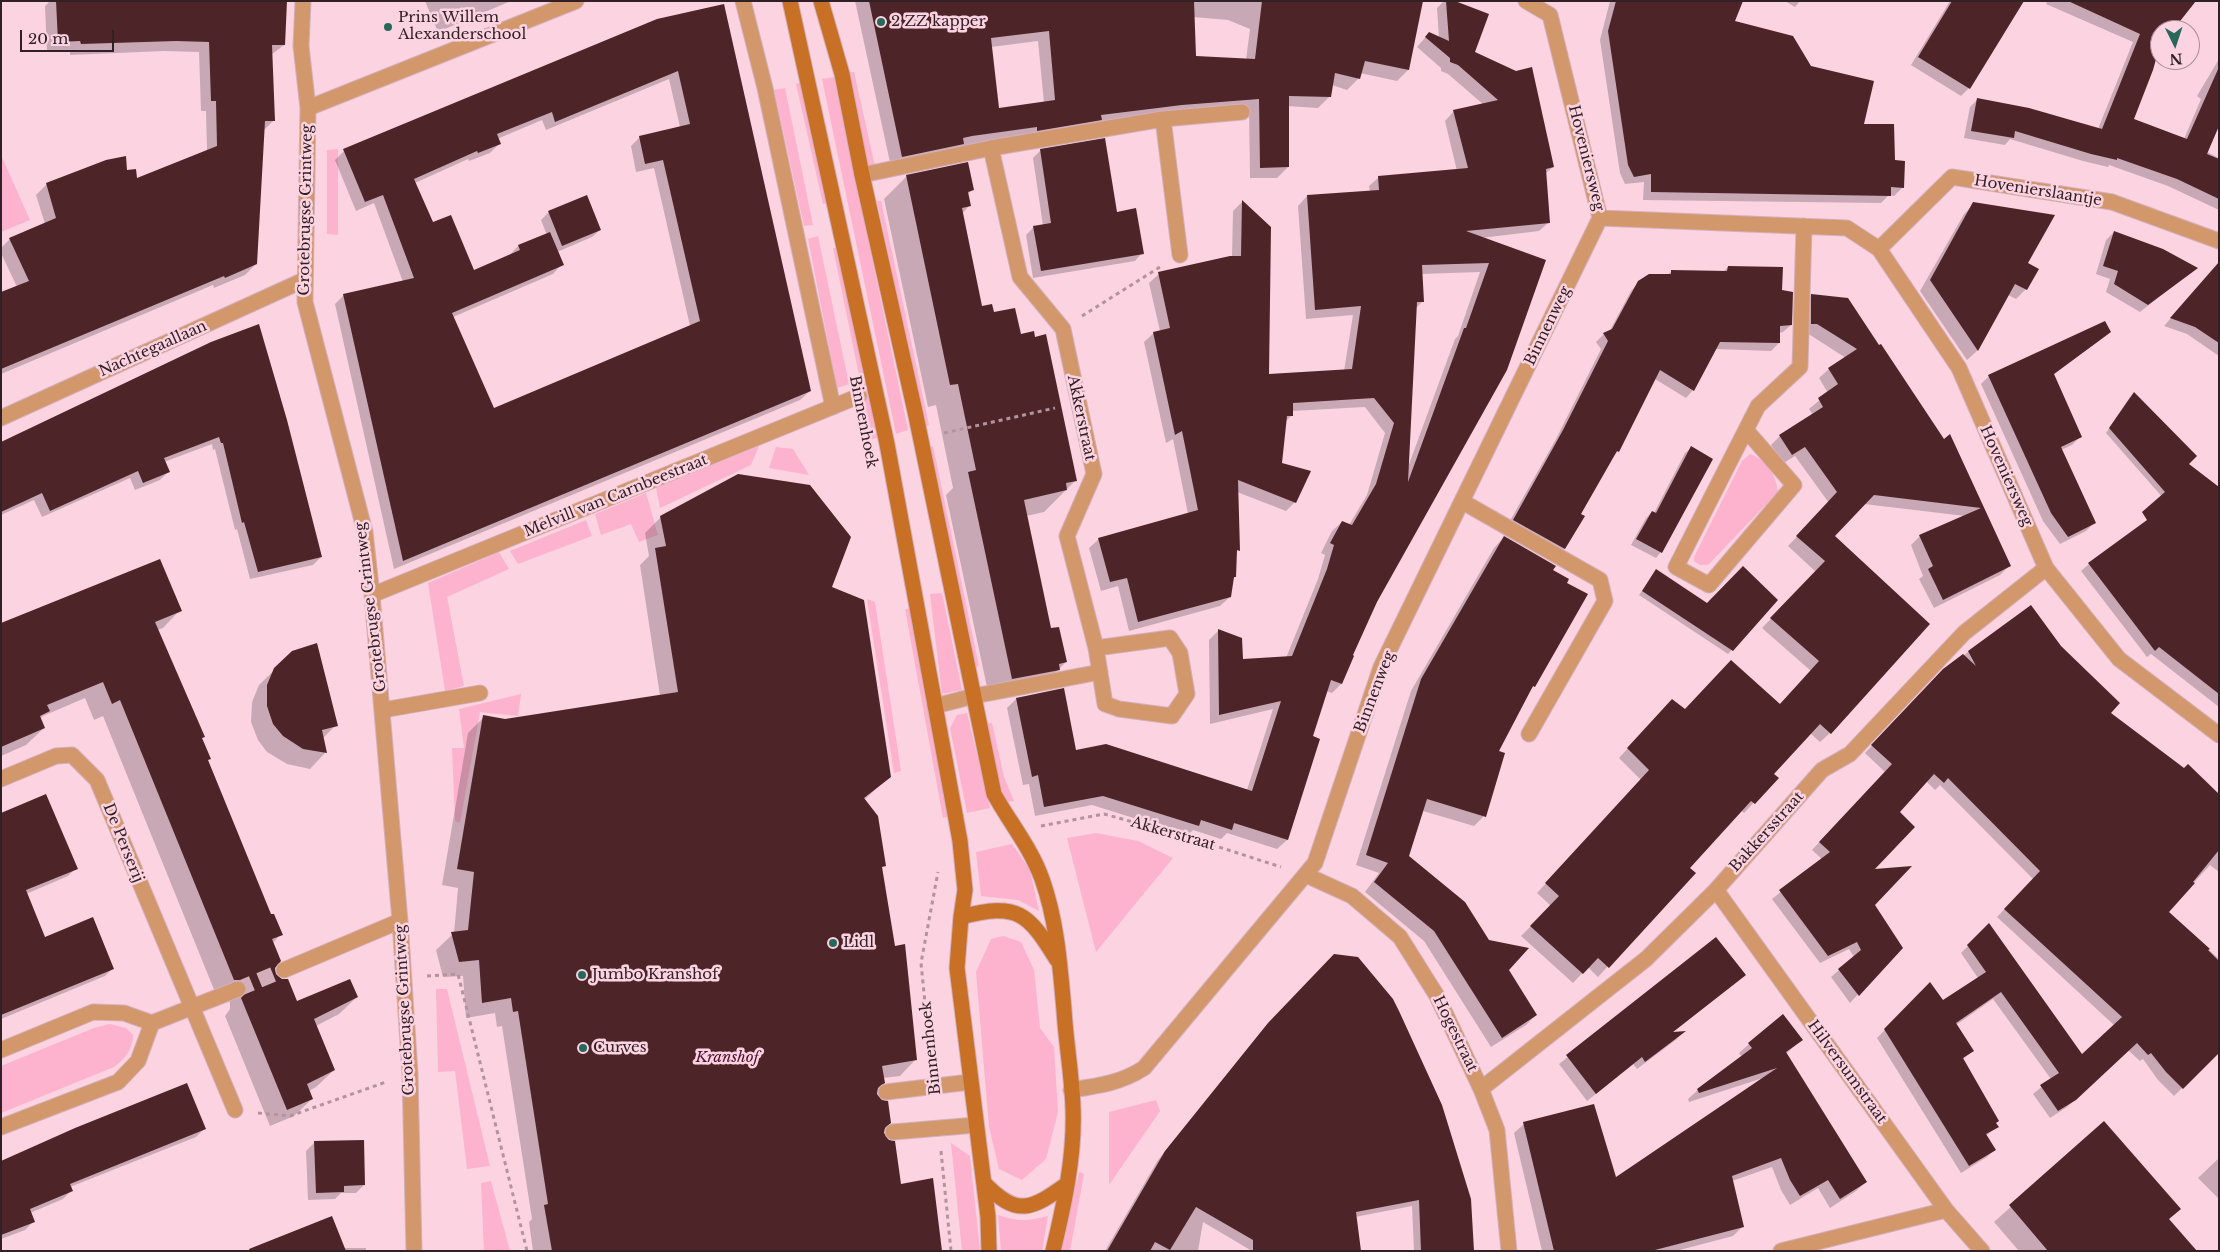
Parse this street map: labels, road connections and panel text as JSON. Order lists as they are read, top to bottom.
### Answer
{
  "streets": {
    "main road": ["Binnenhoek"],
    "street": [
      "Hoveniersweg",
      "Hovenierslaantje",
      "Grotebrugse Grintweg",
      "Binnenweg",
      "Nachtegaallaan",
      "Akkerstraat",
      "Melvill van Carnbeestraat",
      "Bakkersstraat",
      "De Perserij",
      "Hogestraat",
      "Hilversumstraat"
    ]
  },
  "crossings": [
    ["Hoveniersweg", "Hovenierslaantje"],
    ["Hoveniersweg", "Binnenweg"],
    ["Hoveniersweg", "Bakkersstraat"],
    ["Grotebrugse Grintweg", "Nachtegaallaan"],
    ["Grotebrugse Grintweg", "Melvill van Carnbeestraat"],
    ["Binnenweg", "Akkerstraat"],
    ["Binnenweg", "Hogestraat"],
    ["Akkerstraat", "Hogestraat"],
    ["Binnenhoek", "Melvill van Carnbeestraat"],
    ["Bakkersstraat", "Hogestraat"],
    ["Bakkersstraat", "Hilversumstraat"]
  ],
  "parks": ["Kranshof"],
  "places": [
    "2 ZZ kapper",
    "Prins Willem Alexanderschool",
    "Lidl",
    "Jumbo Kranshof",
    "Curves"
  ],
  "scale_bar": "20 m",
  "north": "bottom"
}
